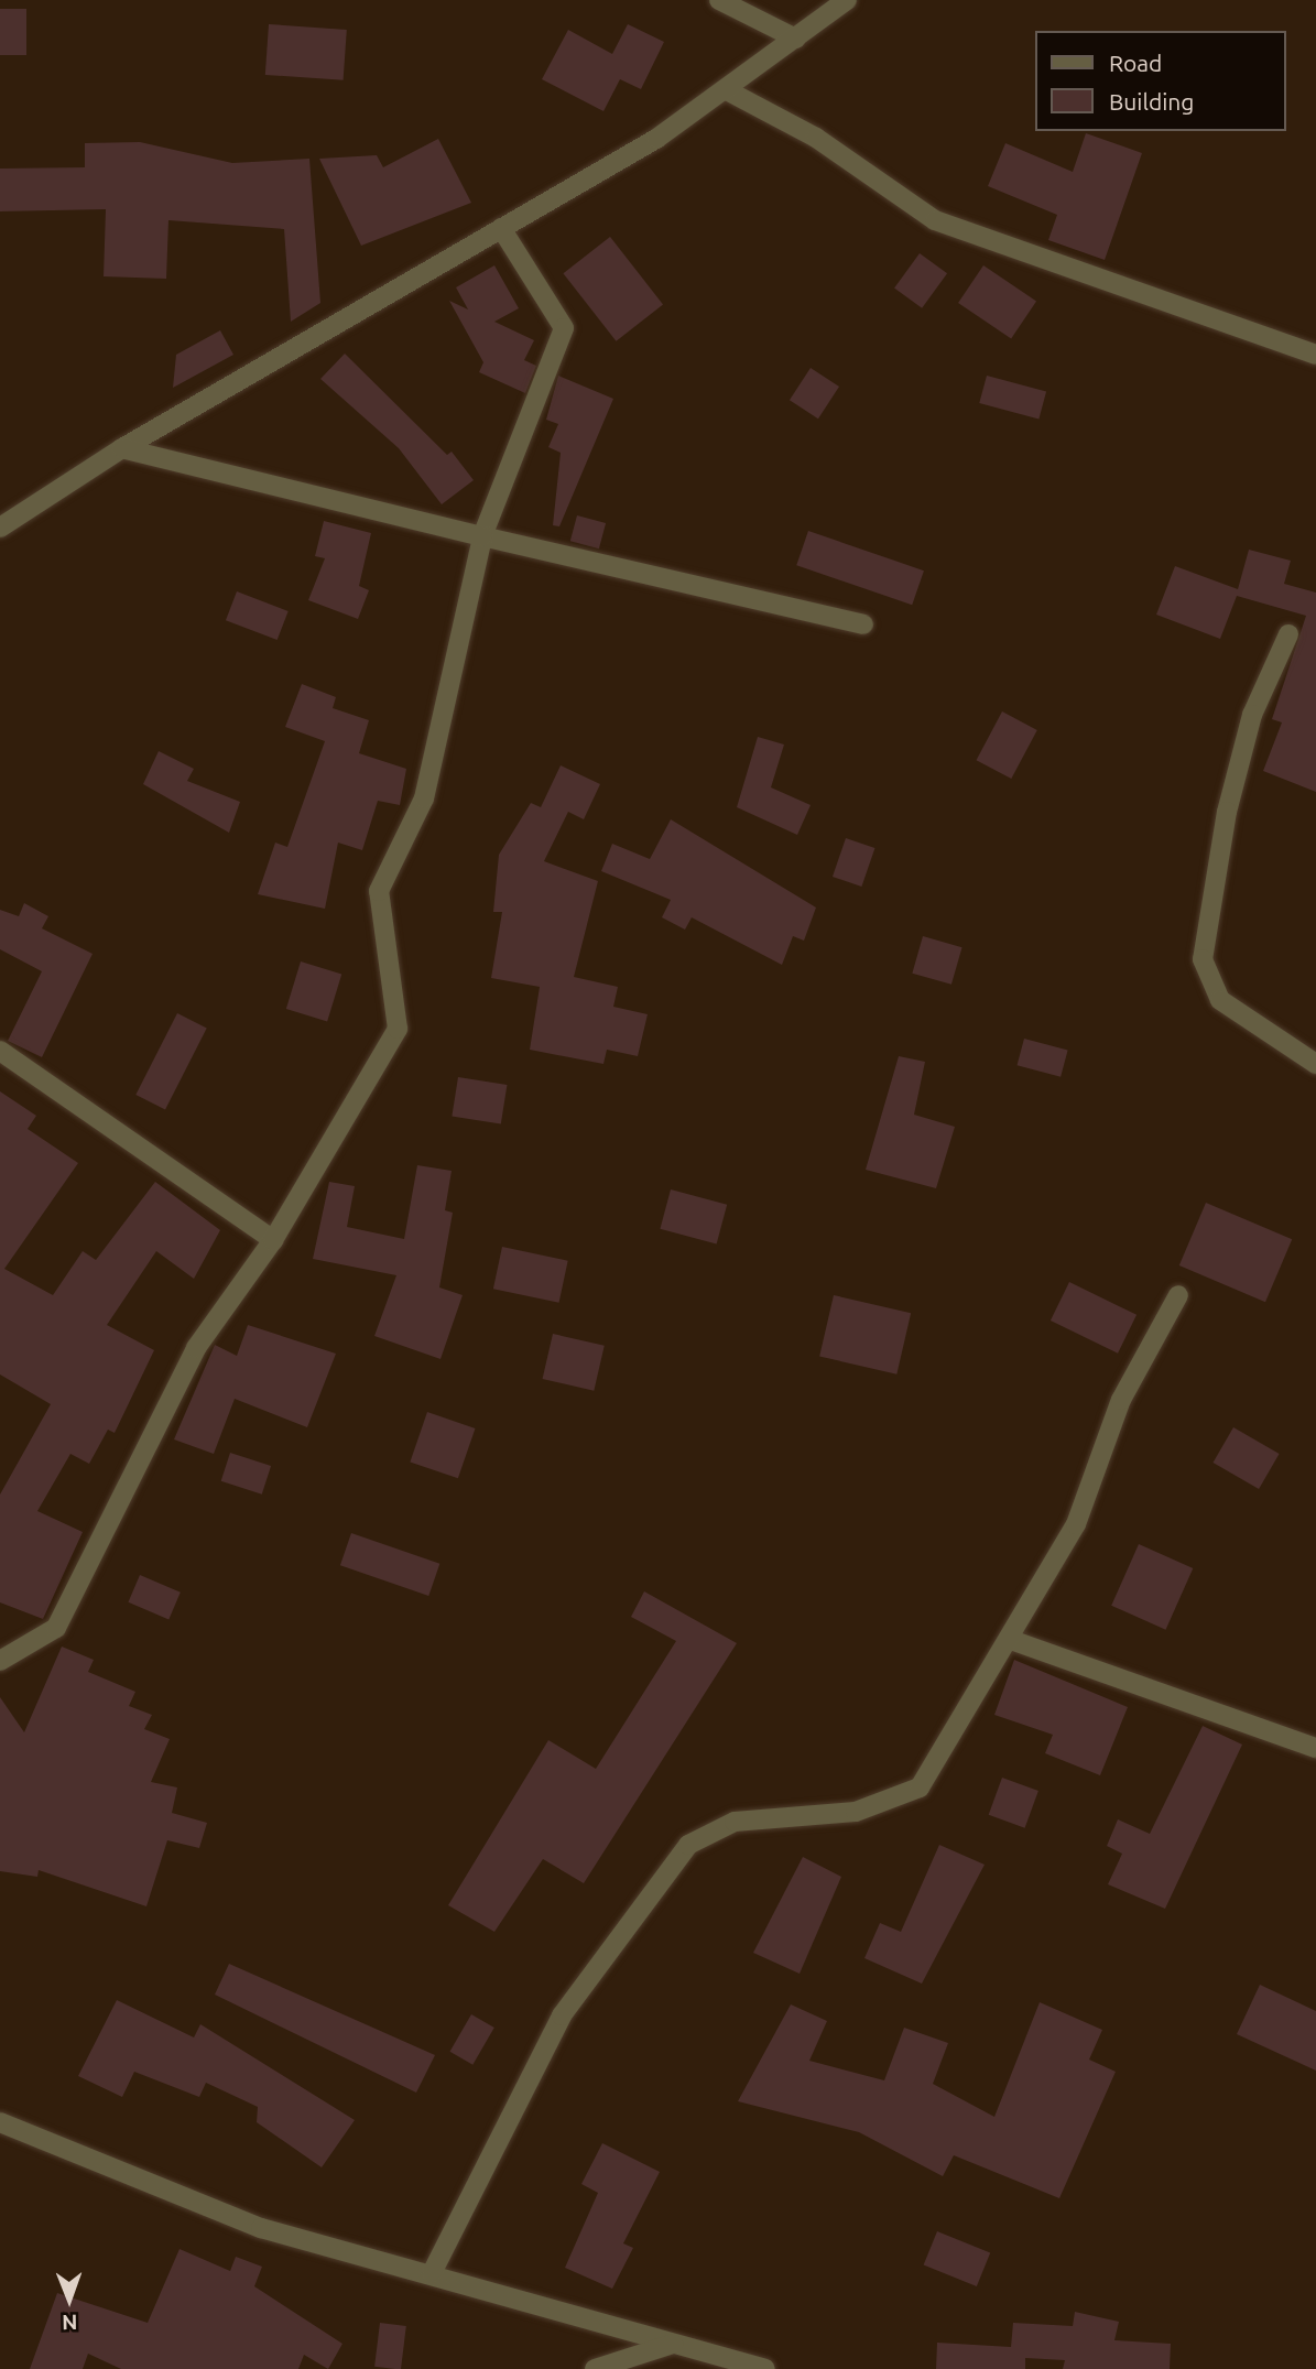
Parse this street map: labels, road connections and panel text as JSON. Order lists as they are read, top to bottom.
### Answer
{
  "legend": ["Road", "Building"],
  "north": "bottom"
}
